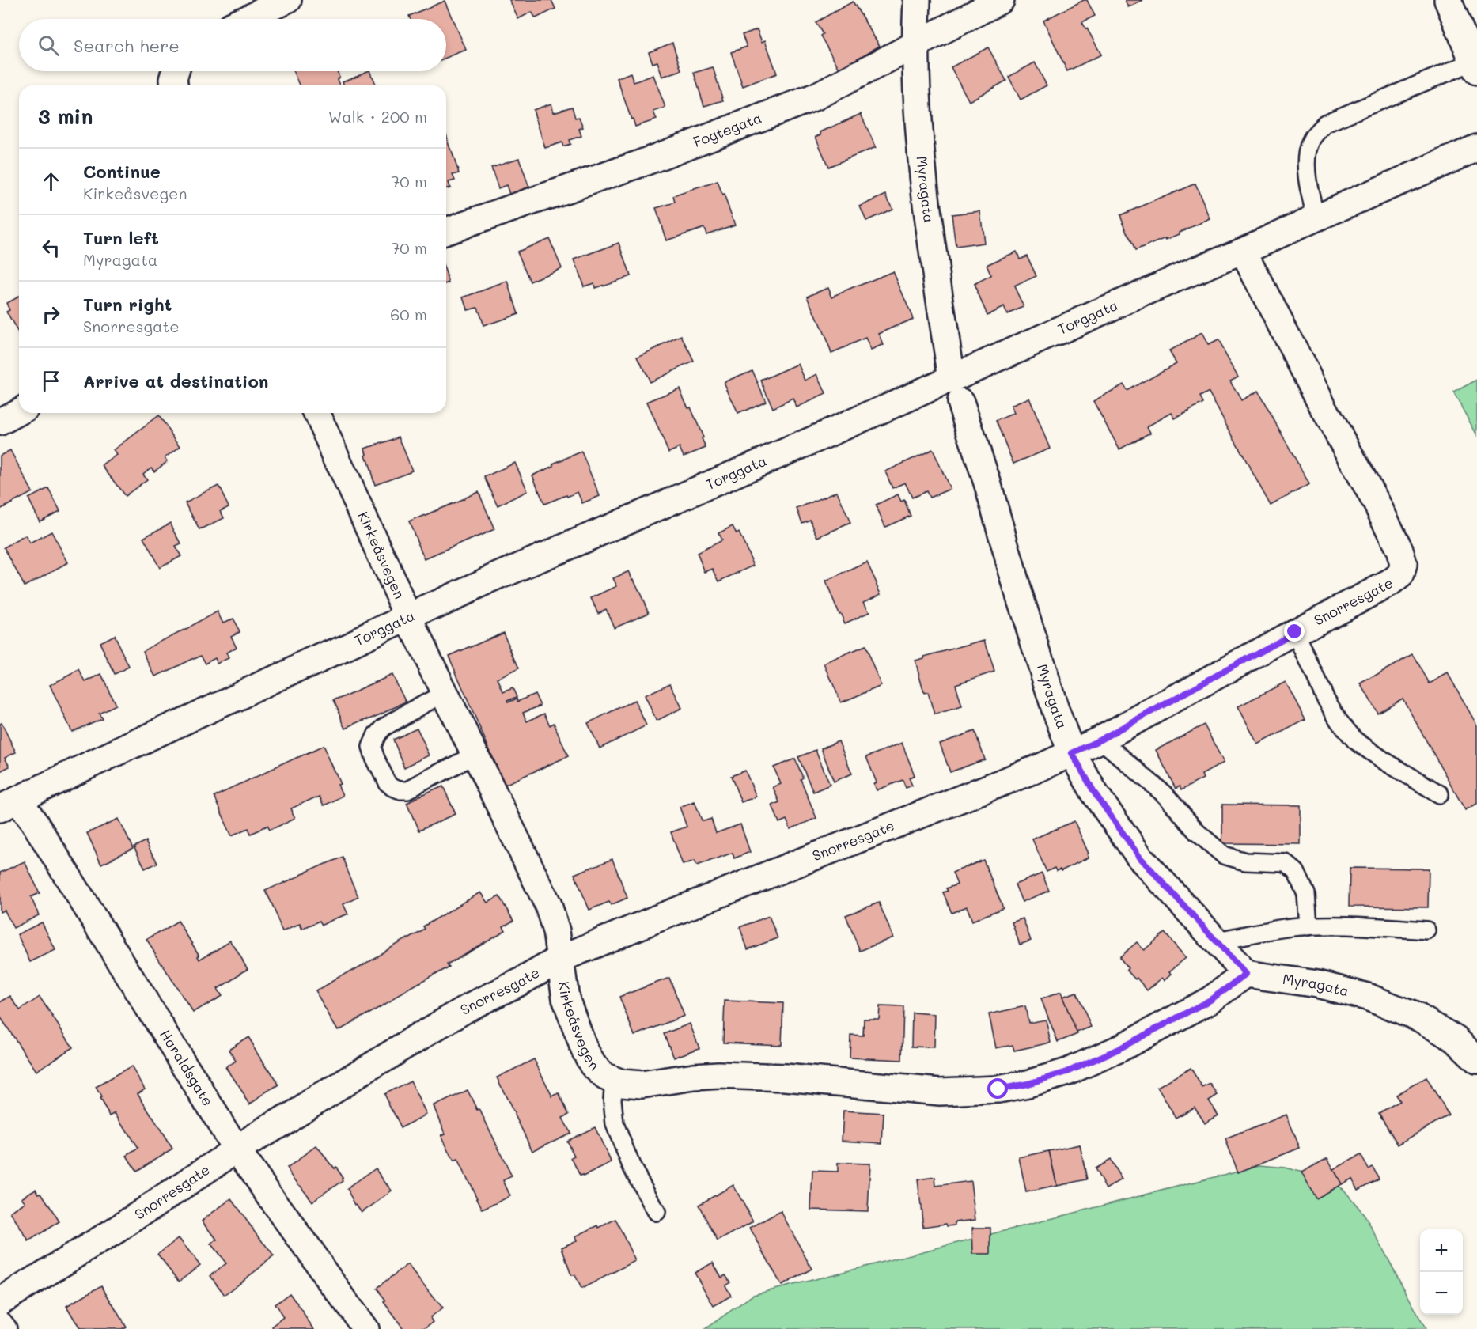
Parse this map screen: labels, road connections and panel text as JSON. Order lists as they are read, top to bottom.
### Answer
{
  "streets": {
    "street": [
      "Fogtegata",
      "Myragata",
      "Torggata",
      "Kirkeåsvegen",
      "Snorresgate",
      "Haraldsgate"
    ]
  },
  "crossings": [
    ["Fogtegata", "Myragata"],
    ["Myragata", "Torggata"],
    ["Myragata", "Kirkeåsvegen"],
    ["Myragata", "Snorresgate"],
    ["Torggata", "Kirkeåsvegen"],
    ["Torggata", "Snorresgate"],
    ["Torggata", "Haraldsgate"],
    ["Kirkeåsvegen", "Snorresgate"],
    ["Snorresgate", "Haraldsgate"]
  ],
  "page": {
    "search": "Search here",
    "heading": ["3 min", "Walk · 200 m"],
    "list": [
      ["Continue", "Kirkeåsvegen", "70 m"],
      ["Turn left", "Myragata", "70 m"],
      ["Turn right", "Snorresgate", "60 m"],
      "Arrive at destination"
    ],
    "map_buttons": ["+", "−"]
  }
}
